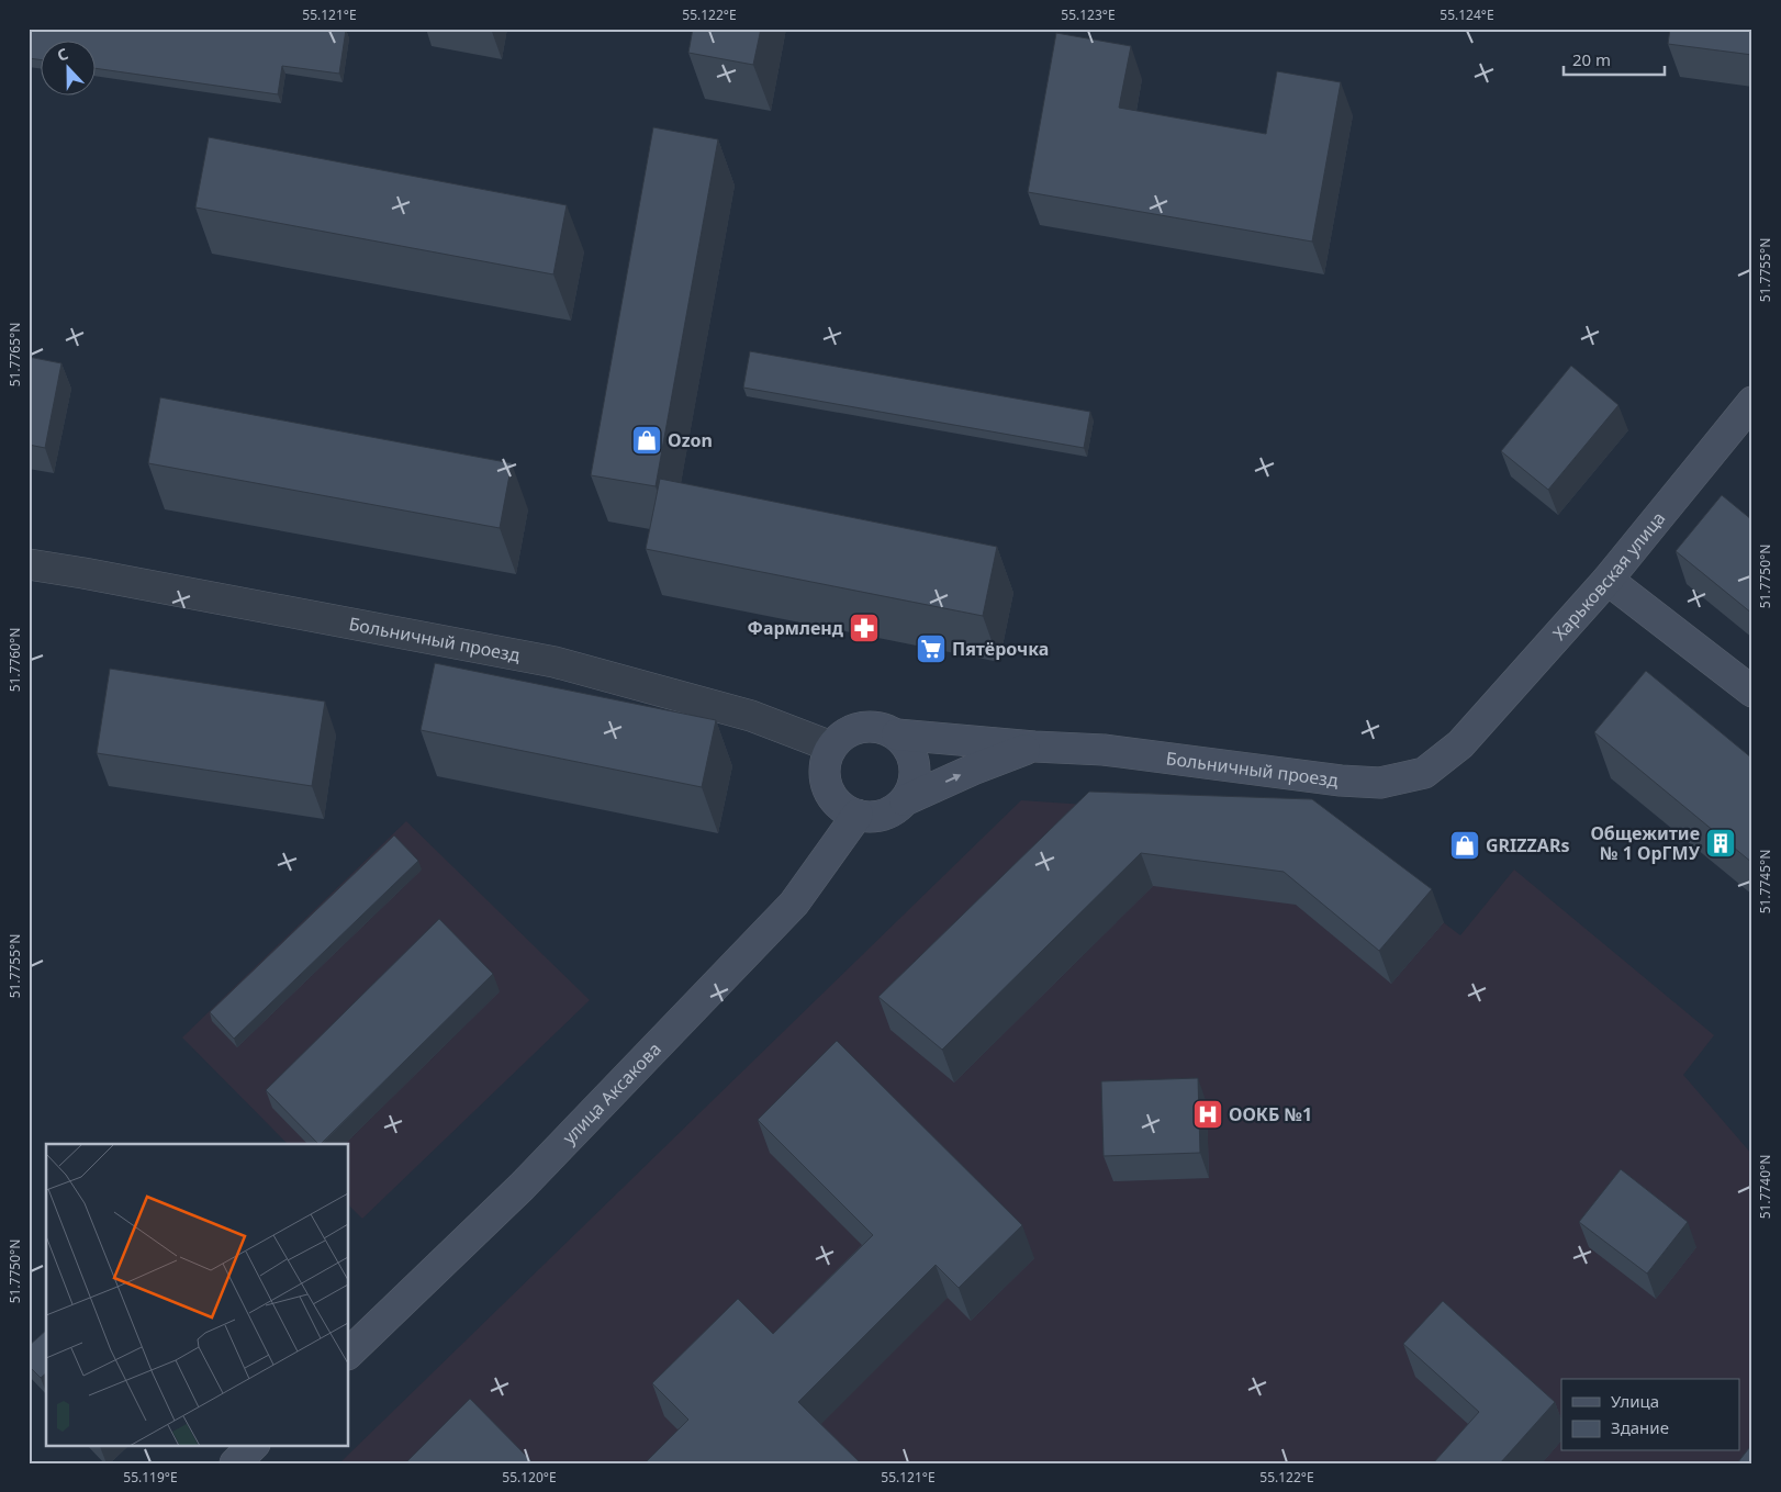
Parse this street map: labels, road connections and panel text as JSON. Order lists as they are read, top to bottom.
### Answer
{
  "streets": {
    "street": ["Харьковская улица", "Больничный проезд", "улица Аксакова"]
  },
  "crossings": [
    ["Харьковская улица", "Больничный проезд"],
    ["Больничный проезд", "улица Аксакова"]
  ],
  "places": {
    "shop": ["Ozon", "GRIZZARs"],
    "pharmacy": ["Фармленд"],
    "supermarket": ["Пятёрочка"],
    "building": ["Общежитие № 1 ОрГМУ"],
    "hospital": ["ООКБ №1"]
  },
  "legend": ["Улица", "Здание"],
  "scale_bar": "20 m",
  "north": "top",
  "coordinates": [
    "55.121°E",
    "55.122°E",
    "55.123°E",
    "55.124°E",
    "51.7755°N",
    "51.7765°N",
    "51.7750°N",
    "51.7760°N",
    "51.7745°N",
    "51.7740°N",
    "55.119°E",
    "55.120°E"
  ]
}
